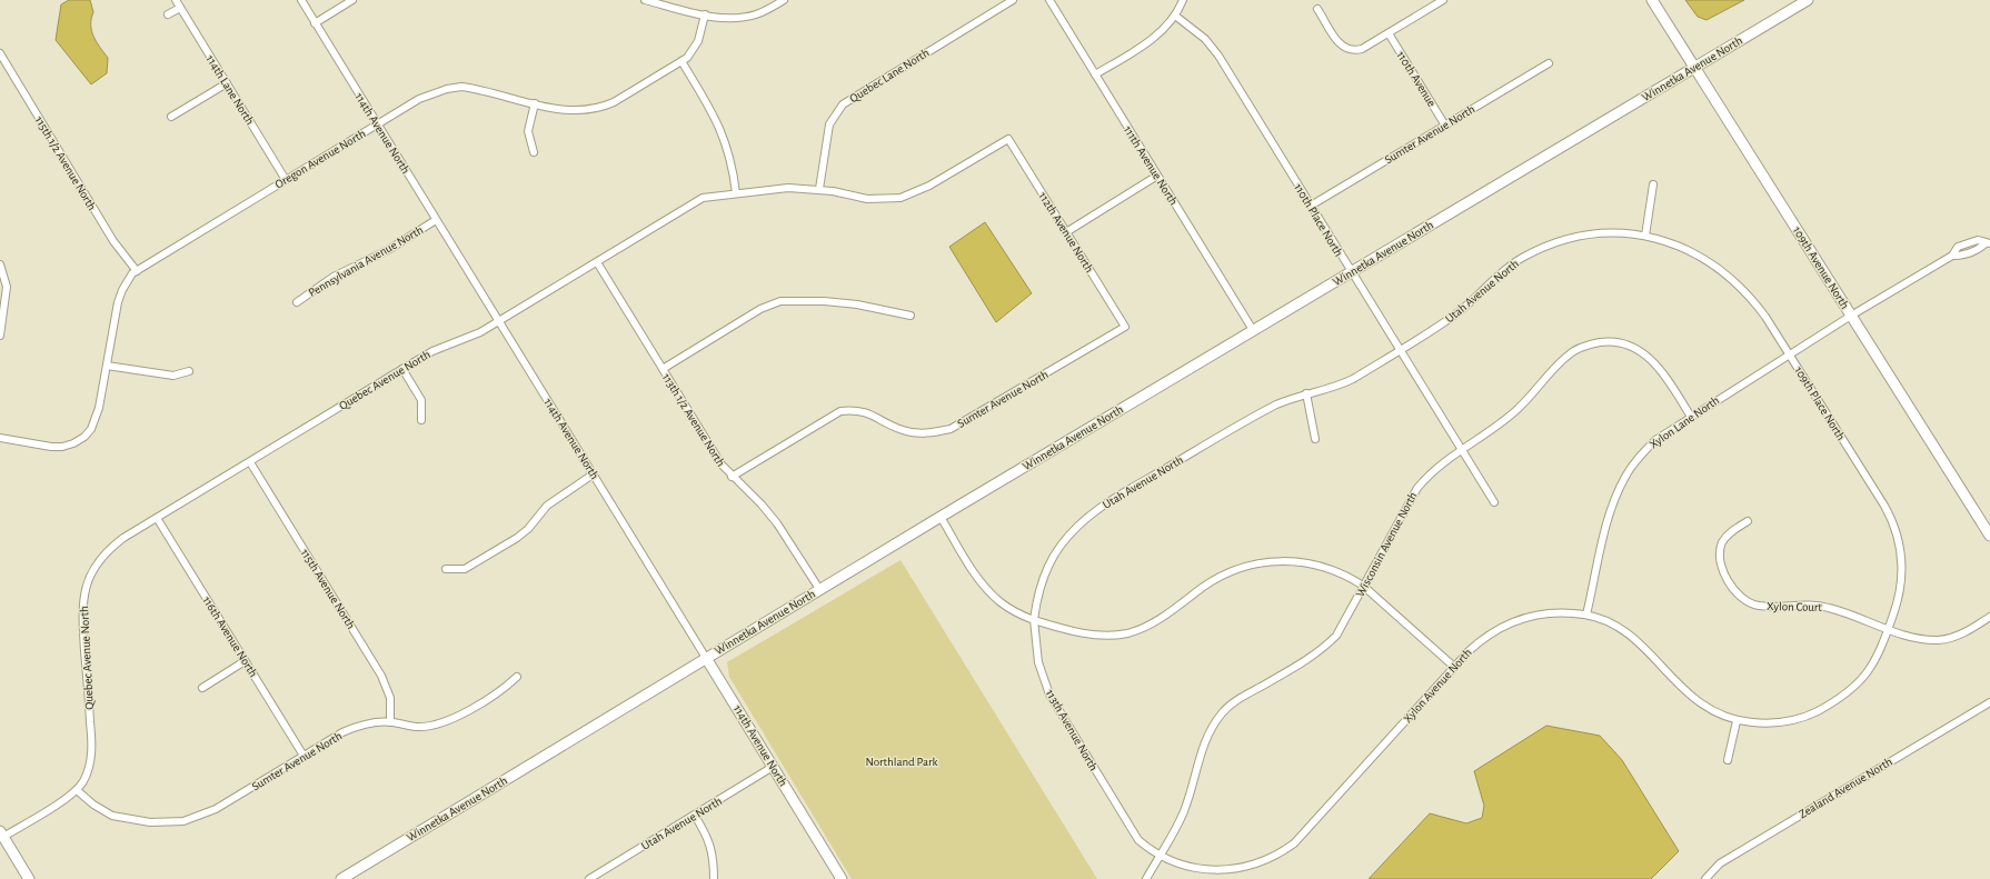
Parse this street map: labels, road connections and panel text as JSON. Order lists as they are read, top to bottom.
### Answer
{
  "streets": {
    "street": [
      "Winnetka Avenue North",
      "Quebec Lane North",
      "110th Avenue",
      "114th Lane North",
      "114th Avenue North",
      "Sumter Avenue North",
      "Oregon Avenue North",
      "115th 1/2 Avenue North",
      "111th Avenue North",
      "110th Place North",
      "112th Avenue North",
      "Pennsylvania Avenue North",
      "109th Avenue North",
      "Utah Avenue North",
      "Quebec Avenue North",
      "109th Place North",
      "113th 1/2 Avenue North",
      "Xylon Lane North",
      "Wisconsin Avenue North",
      "115th Avenue North",
      "Xylon Court",
      "116th Avenue North",
      "Xylon Avenue North",
      "113th Avenue North",
      "Zealand Avenue North"
    ]
  },
  "crossings": [
    ["Winnetka Avenue North", "114th Avenue North"],
    ["Winnetka Avenue North", "111th Avenue North"],
    ["Winnetka Avenue North", "110th Place North"],
    ["Winnetka Avenue North", "109th Avenue North"],
    ["Winnetka Avenue North", "113th 1/2 Avenue North"],
    ["Quebec Lane North", "Quebec Avenue North"],
    ["110th Avenue", "Sumter Avenue North"],
    ["114th Lane North", "Oregon Avenue North"],
    ["114th Avenue North", "Oregon Avenue North"],
    ["114th Avenue North", "Pennsylvania Avenue North"],
    ["114th Avenue North", "Utah Avenue North"],
    ["114th Avenue North", "Quebec Avenue North"],
    ["Sumter Avenue North", "110th Place North"],
    ["Sumter Avenue North", "112th Avenue North"],
    ["Sumter Avenue North", "Quebec Avenue North"],
    ["Sumter Avenue North", "113th 1/2 Avenue North"],
    ["Sumter Avenue North", "115th Avenue North"],
    ["Sumter Avenue North", "116th Avenue North"],
    ["Oregon Avenue North", "115th 1/2 Avenue North"],
    ["110th Place North", "Utah Avenue North"],
    ["110th Place North", "Wisconsin Avenue North"],
    ["112th Avenue North", "Quebec Avenue North"],
    ["109th Avenue North", "Xylon Lane North"],
    ["Utah Avenue North", "109th Place North"],
    ["Utah Avenue North", "113th Avenue North"],
    ["Quebec Avenue North", "113th 1/2 Avenue North"],
    ["Quebec Avenue North", "115th Avenue North"],
    ["Quebec Avenue North", "116th Avenue North"],
    ["109th Place North", "Xylon Lane North"],
    ["109th Place North", "Xylon Court"],
    ["109th Place North", "Xylon Avenue North"],
    ["Xylon Lane North", "Wisconsin Avenue North"],
    ["Xylon Lane North", "Xylon Avenue North"],
    ["Wisconsin Avenue North", "113th Avenue North"],
    ["Xylon Court", "Xylon Avenue North"]
  ],
  "parks": ["Northland Park"]
}
